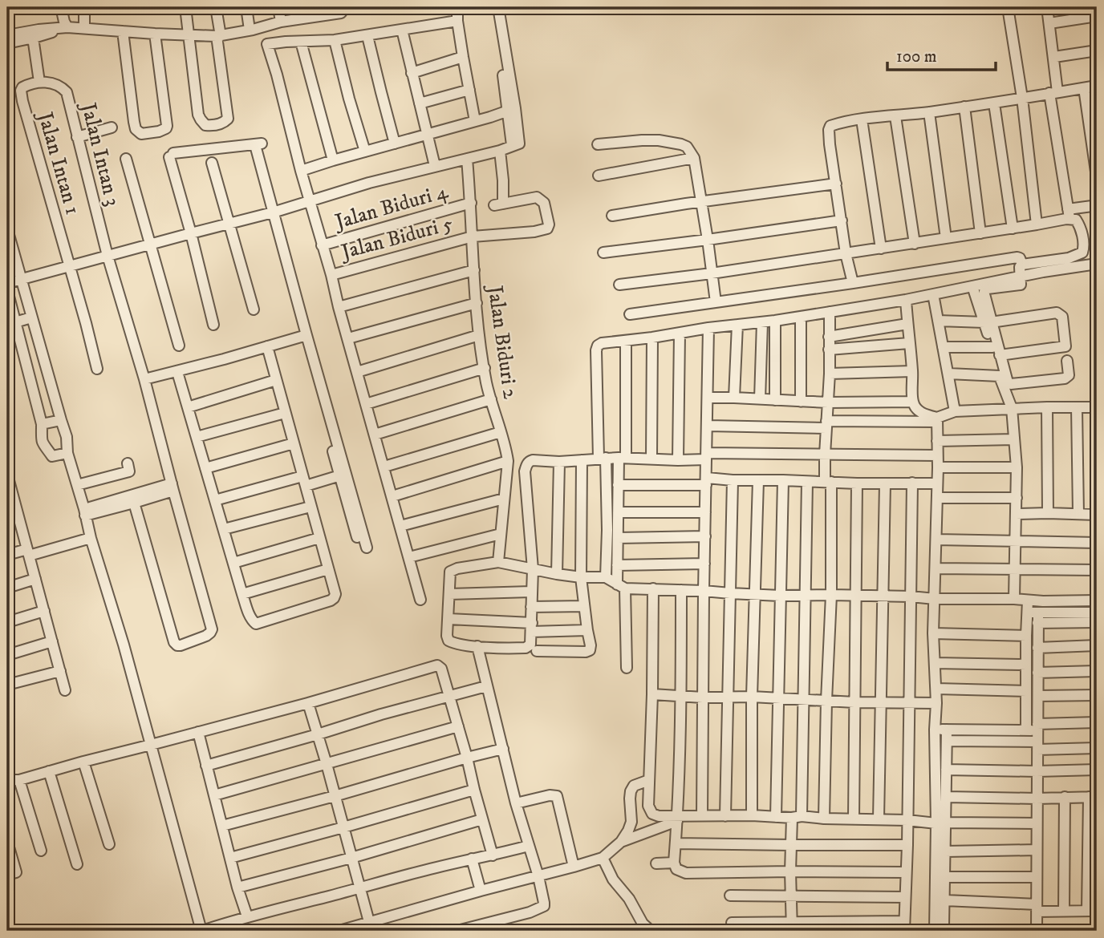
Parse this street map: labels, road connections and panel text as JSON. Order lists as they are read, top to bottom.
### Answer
{
  "streets": {
    "street": [
      "Jalan Intan 3",
      "Jalan Intan 1",
      "Jalan Biduri 4",
      "Jalan Biduri 5",
      "Jalan Biduri 2"
    ]
  },
  "crossings": [
    ["Jalan Intan 3", "Jalan Intan 1"],
    ["Jalan Biduri 4", "Jalan Biduri 2"],
    ["Jalan Biduri 5", "Jalan Biduri 2"]
  ],
  "scale_bar": "100 m"
}
